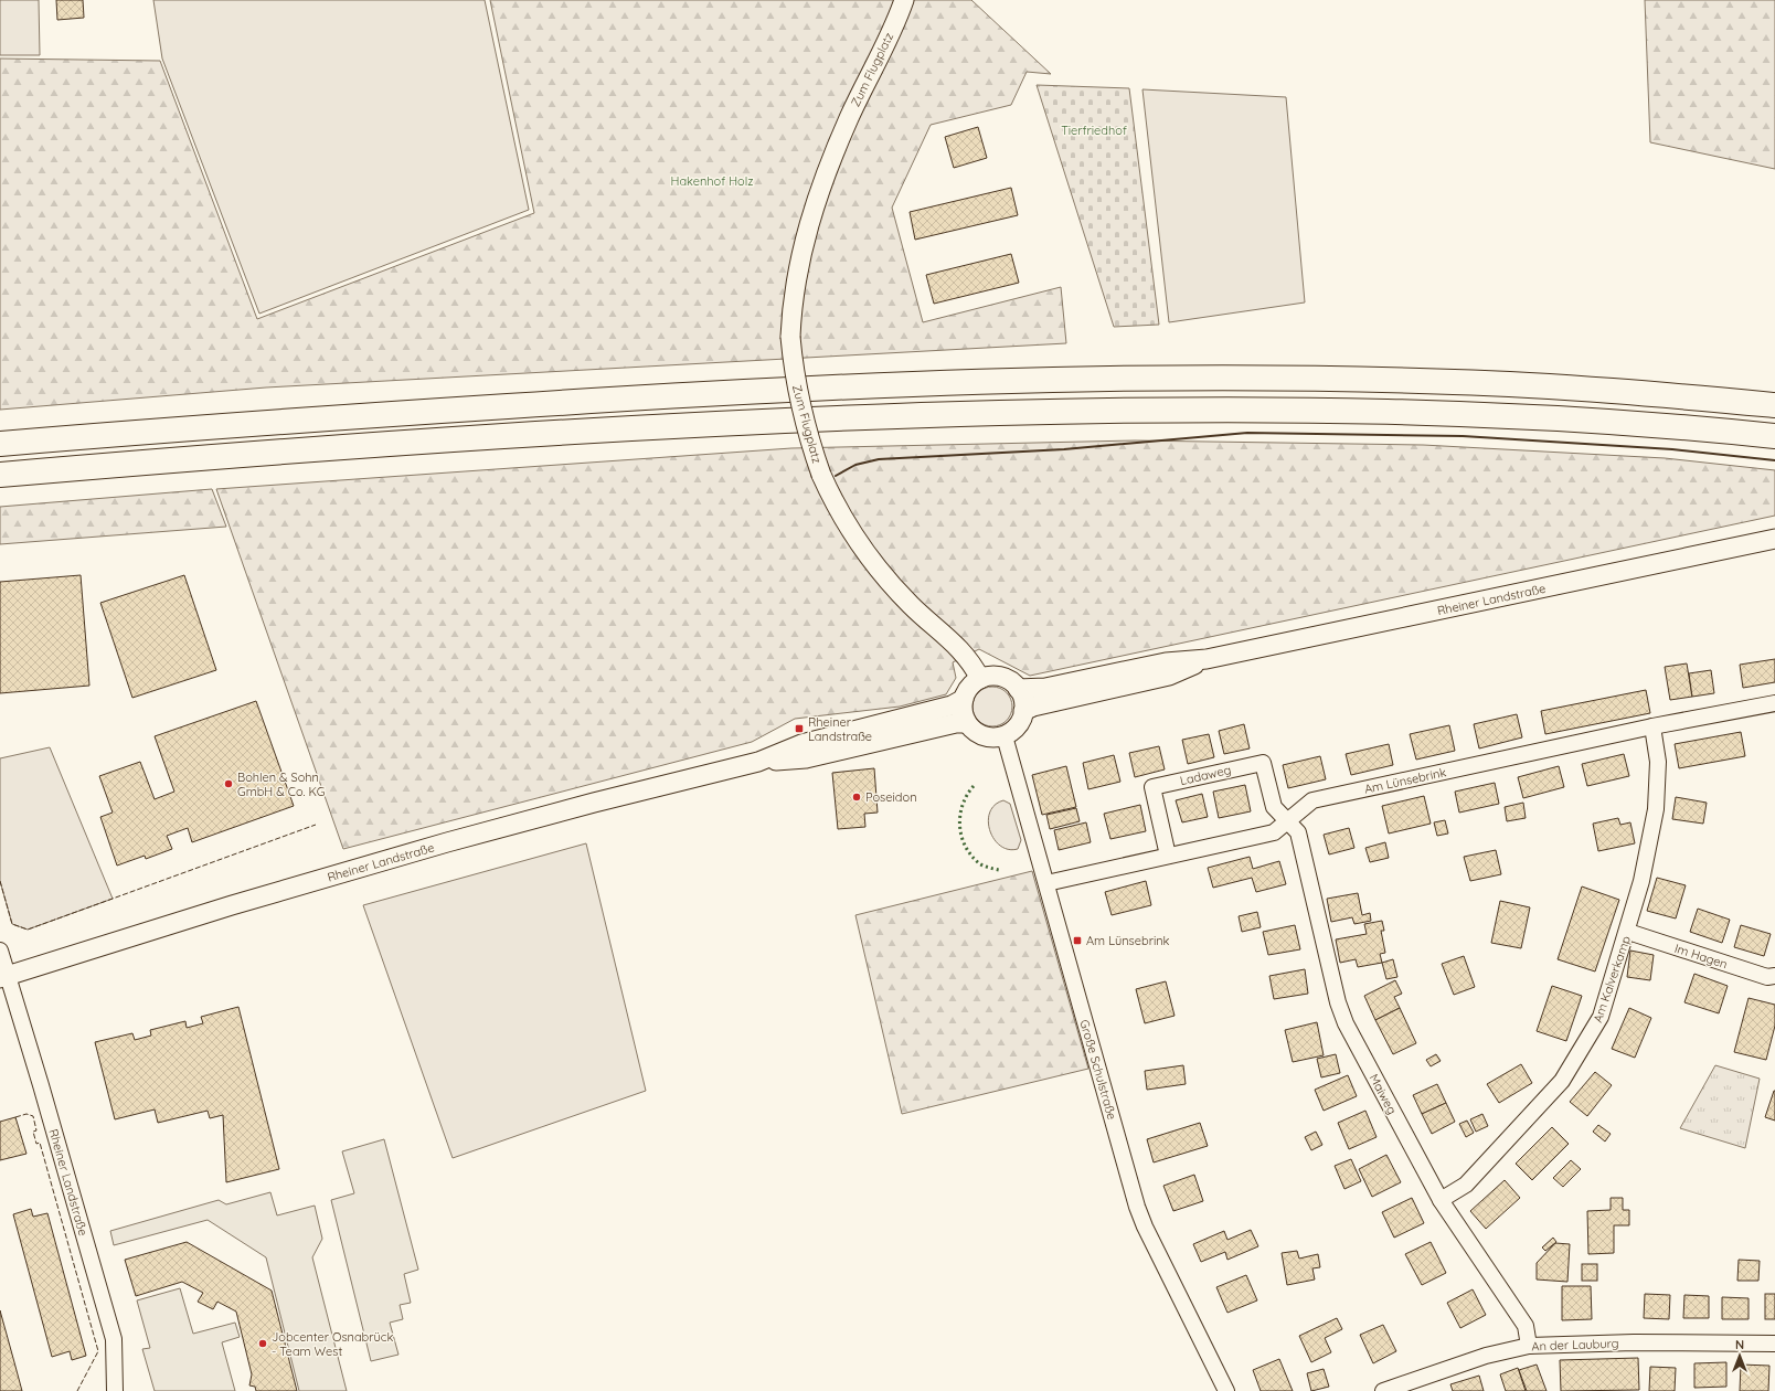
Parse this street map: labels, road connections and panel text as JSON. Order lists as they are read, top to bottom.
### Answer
{
  "streets": {
    "street": [
      "Zum Flugplatz",
      "Rheiner Landstraße",
      "Ladaweg",
      "Am Lünsebrink",
      "Im Hagen",
      "Am Kalverkamp",
      "Große Schulstraße",
      "Maiweg",
      "An der Lauburg"
    ]
  },
  "crossings": [
    ["Zum Flugplatz", "Rheiner Landstraße"],
    ["Zum Flugplatz", "Große Schulstraße"],
    ["Rheiner Landstraße", "Große Schulstraße"],
    ["Ladaweg", "Am Lünsebrink"],
    ["Ladaweg", "Maiweg"],
    ["Am Lünsebrink", "Am Kalverkamp"],
    ["Am Lünsebrink", "Große Schulstraße"],
    ["Am Lünsebrink", "Maiweg"],
    ["Im Hagen", "Am Kalverkamp"],
    ["Am Kalverkamp", "Maiweg"],
    ["Maiweg", "An der Lauburg"]
  ],
  "parks": ["Tierfriedhof", "Hakenhof Holz"],
  "places": {
    "transit": ["Rheiner Landstraße", "Am Lünsebrink"],
    "other": ["Bohlen & Sohn GmbH & Co. KG", "Poseidon", "Jobcenter Osnabrück - Team West"]
  },
  "north": "top"
}
